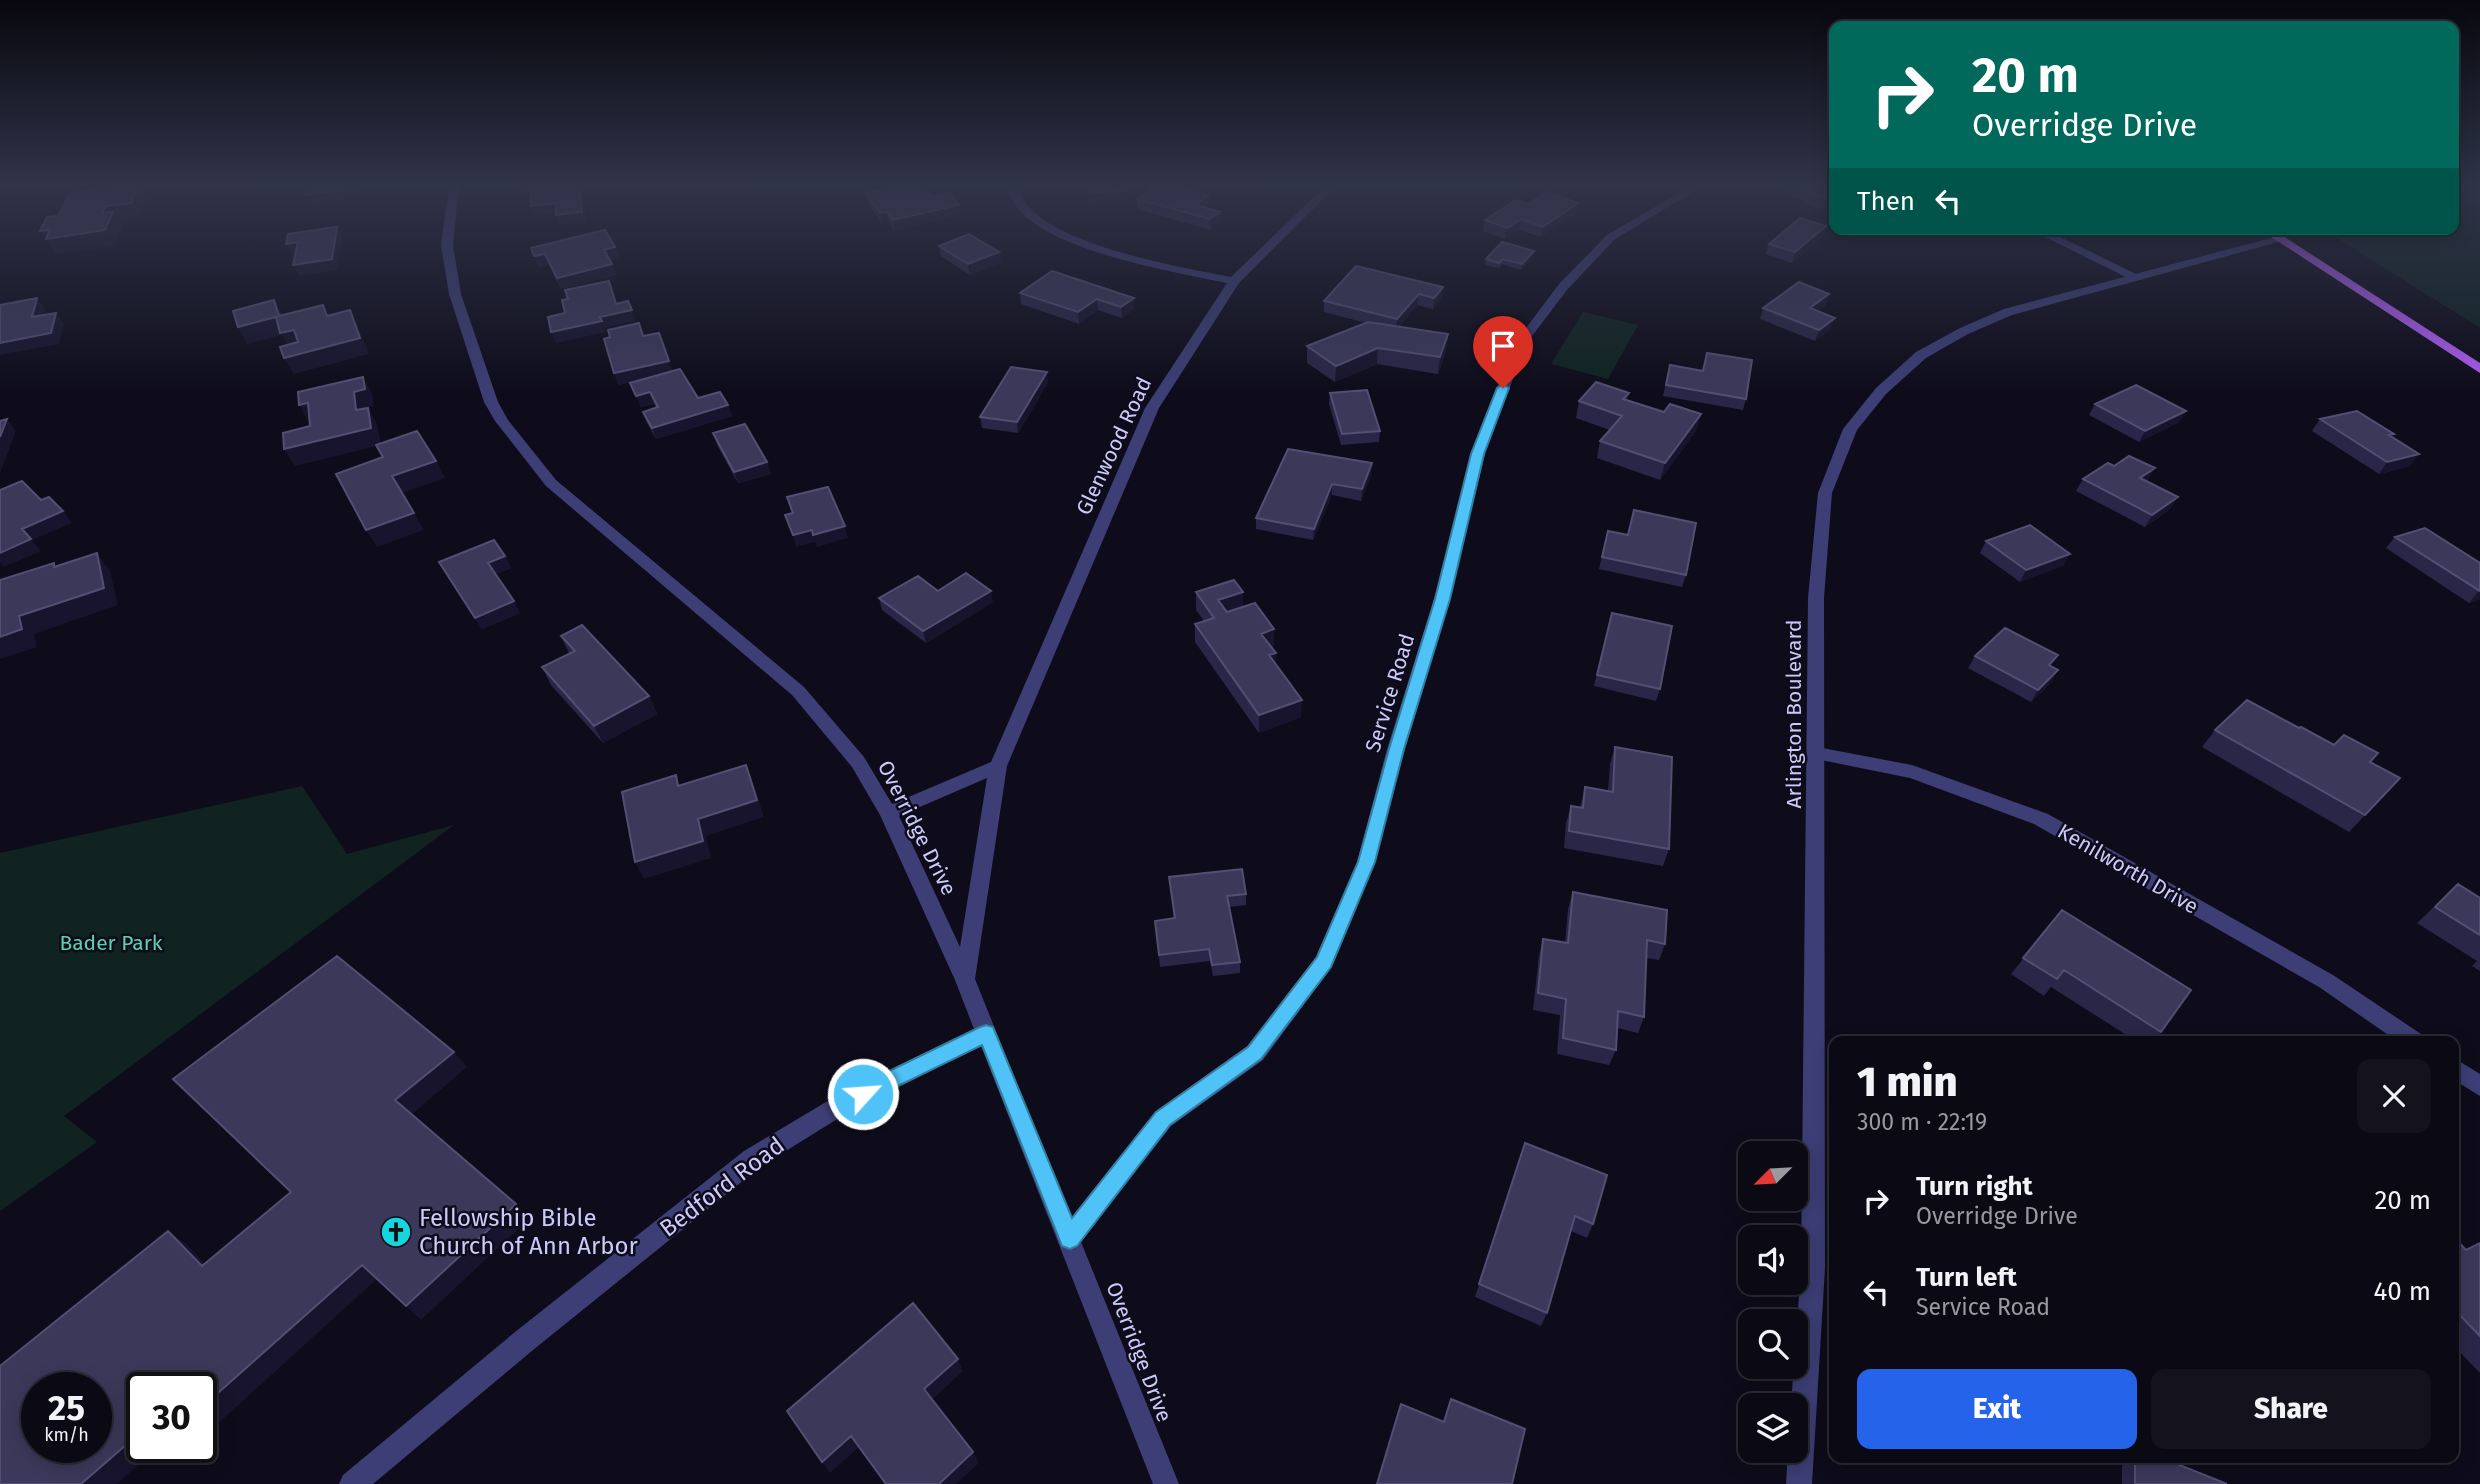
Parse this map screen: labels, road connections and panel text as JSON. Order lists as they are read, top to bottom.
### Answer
{
  "streets": {
    "street": [
      "Glenwood Road",
      "Service Road",
      "Arlington Boulevard",
      "Overridge Drive",
      "Kenilworth Drive",
      "Bedford Road"
    ]
  },
  "crossings": [
    ["Glenwood Road", "Overridge Drive"],
    ["Service Road", "Overridge Drive"],
    ["Arlington Boulevard", "Kenilworth Drive"],
    ["Overridge Drive", "Bedford Road"]
  ],
  "parks": ["Bader Park"],
  "places": {
    "church": ["Fellowship Bible Church of Ann Arbor"]
  },
  "north": "bottom left",
  "page": {
    "turn": ["20 m", "Overridge Drive"],
    "then": "Then",
    "heading": ["1 min", "300 m · 22:19"],
    "list": [
      {
        "name": "Turn right",
        "note": "Overridge Drive",
        "value": "20 m"
      },
      {
        "name": "Turn left",
        "note": "Service Road",
        "value": "40 m"
      }
    ],
    "buttons": ["Exit", "Share"],
    "speed": "25 km/h",
    "limit": "30"
  }
}
